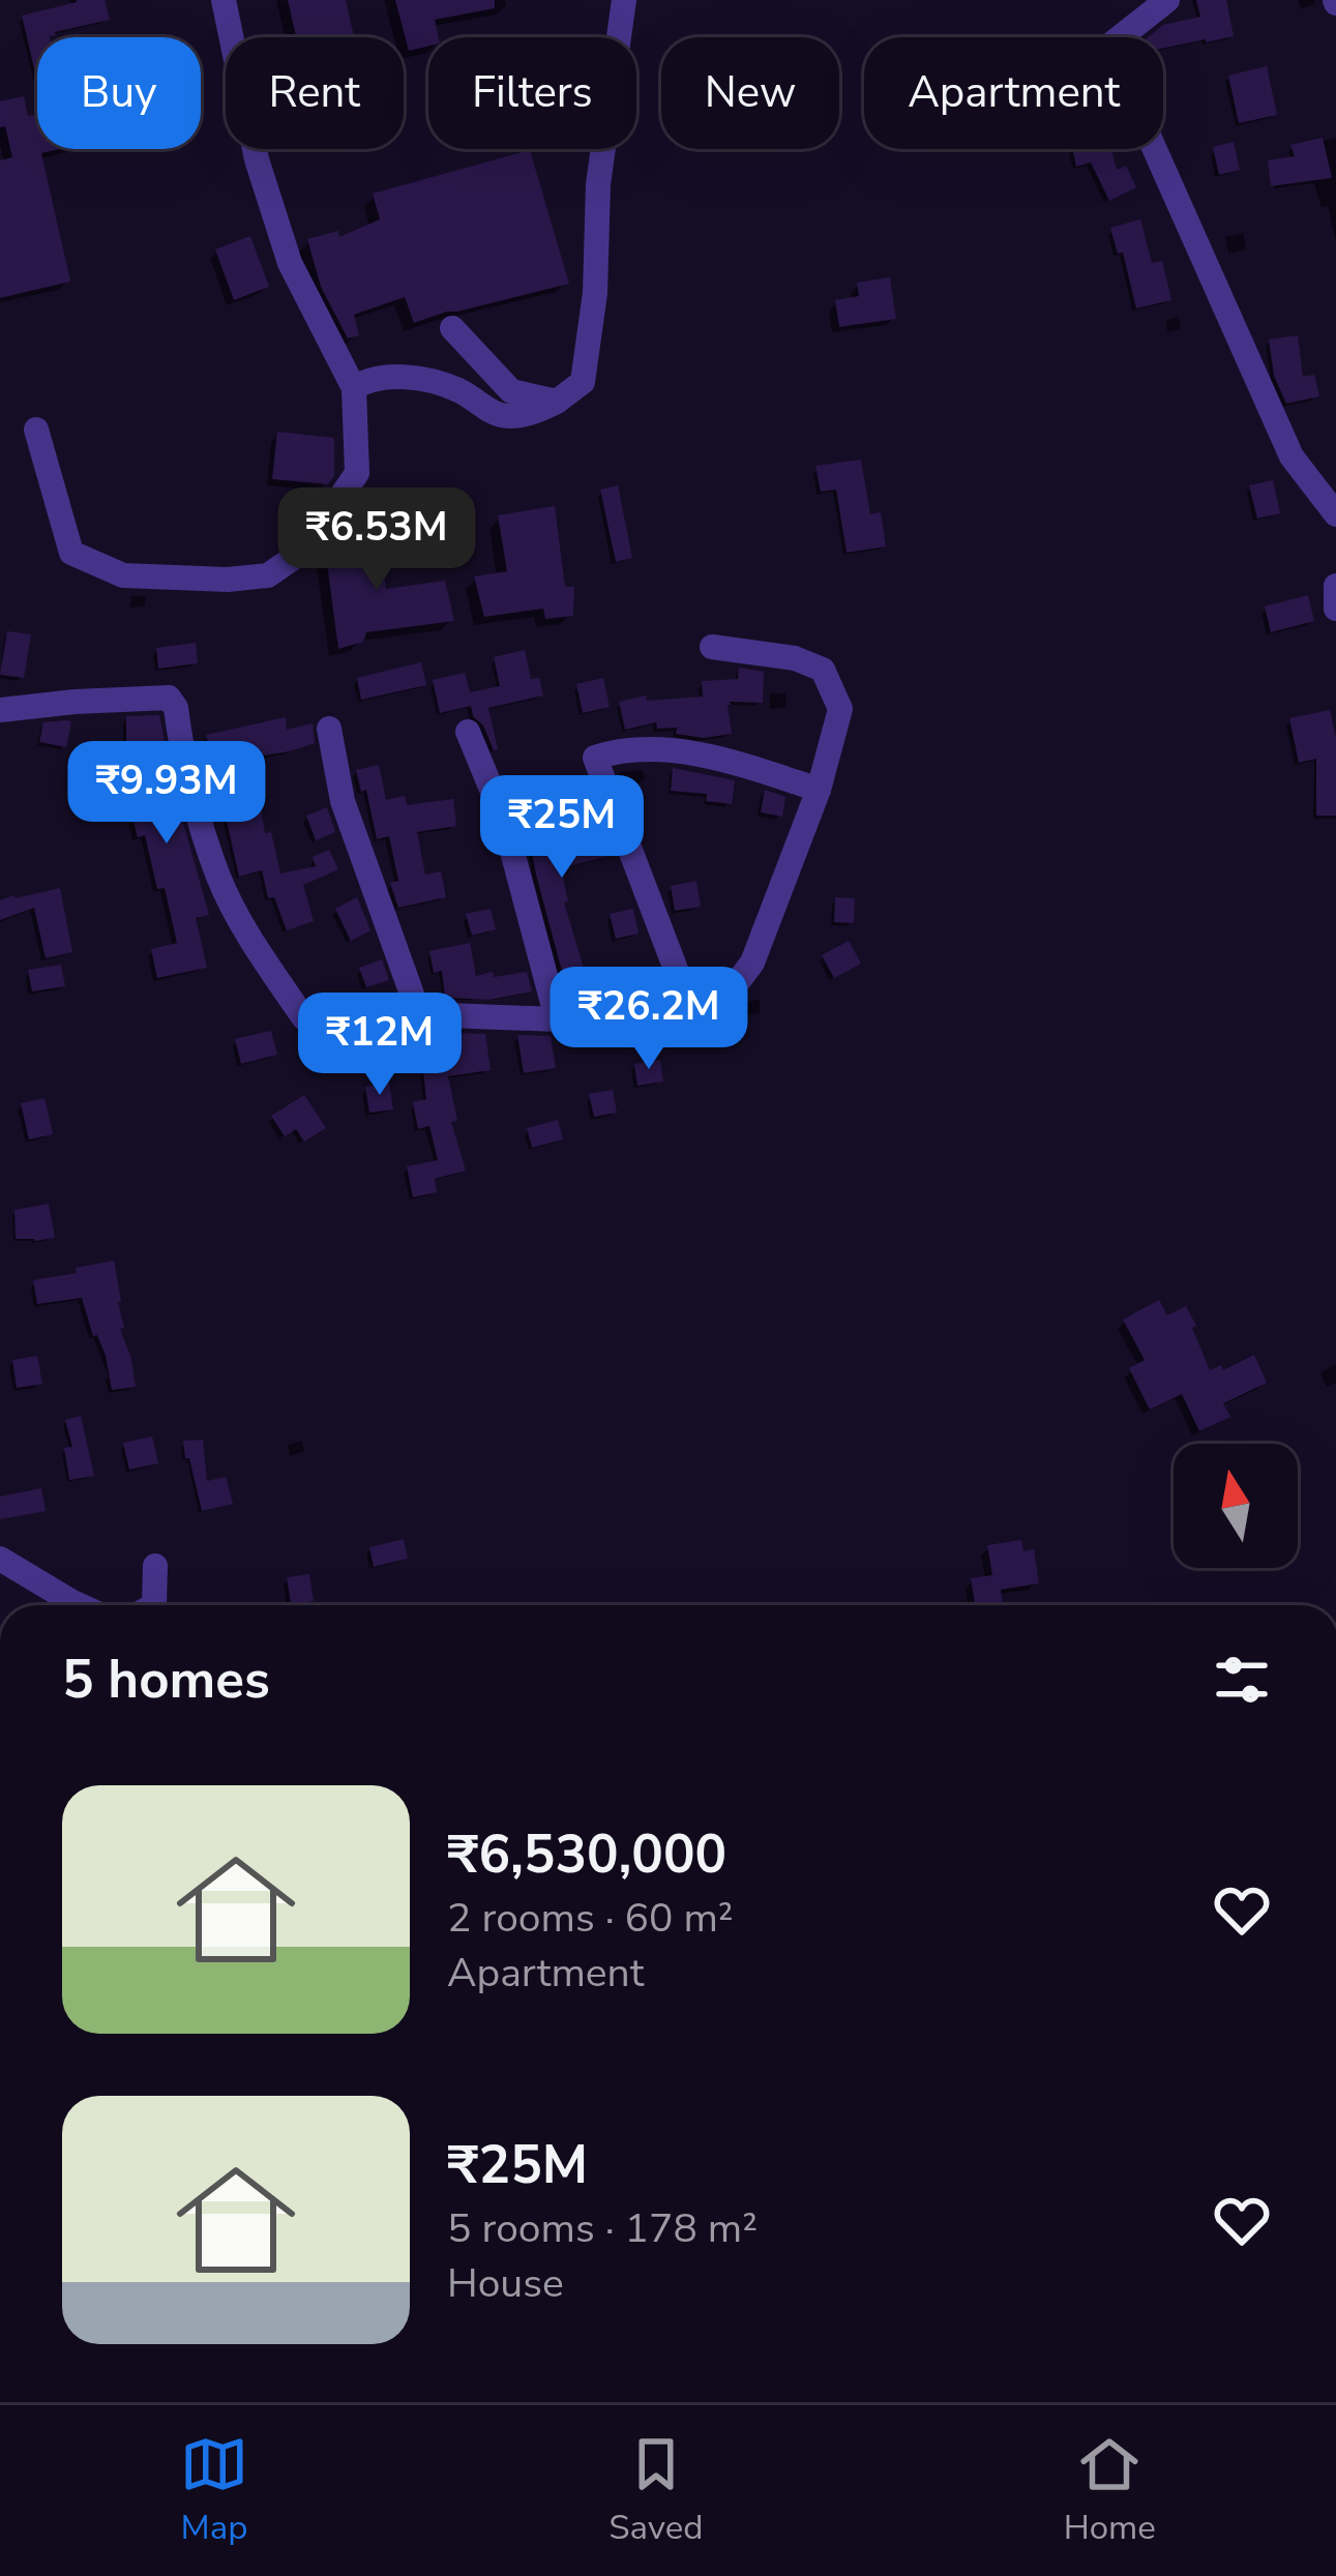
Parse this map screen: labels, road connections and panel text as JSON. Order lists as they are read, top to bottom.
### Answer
{
  "north": "top",
  "page": {
    "chip": [
      "Buy",
      "Rent",
      "Filters",
      "New",
      "Apartment"
    ],
    "price": [
      "₹6.53M",
      "₹9.93M",
      "₹25M",
      "₹26.2M",
      "₹12M"
    ],
    "heading": "5 homes",
    "list": [
      {
        "name": "₹6,530,000",
        "note": "2 rooms · 60 m² · Apartment"
      },
      {
        "name": "₹25M",
        "note": "5 rooms · 178 m² · House"
      }
    ],
    "tabs": ["Map", "Saved", "Home"]
  }
}
